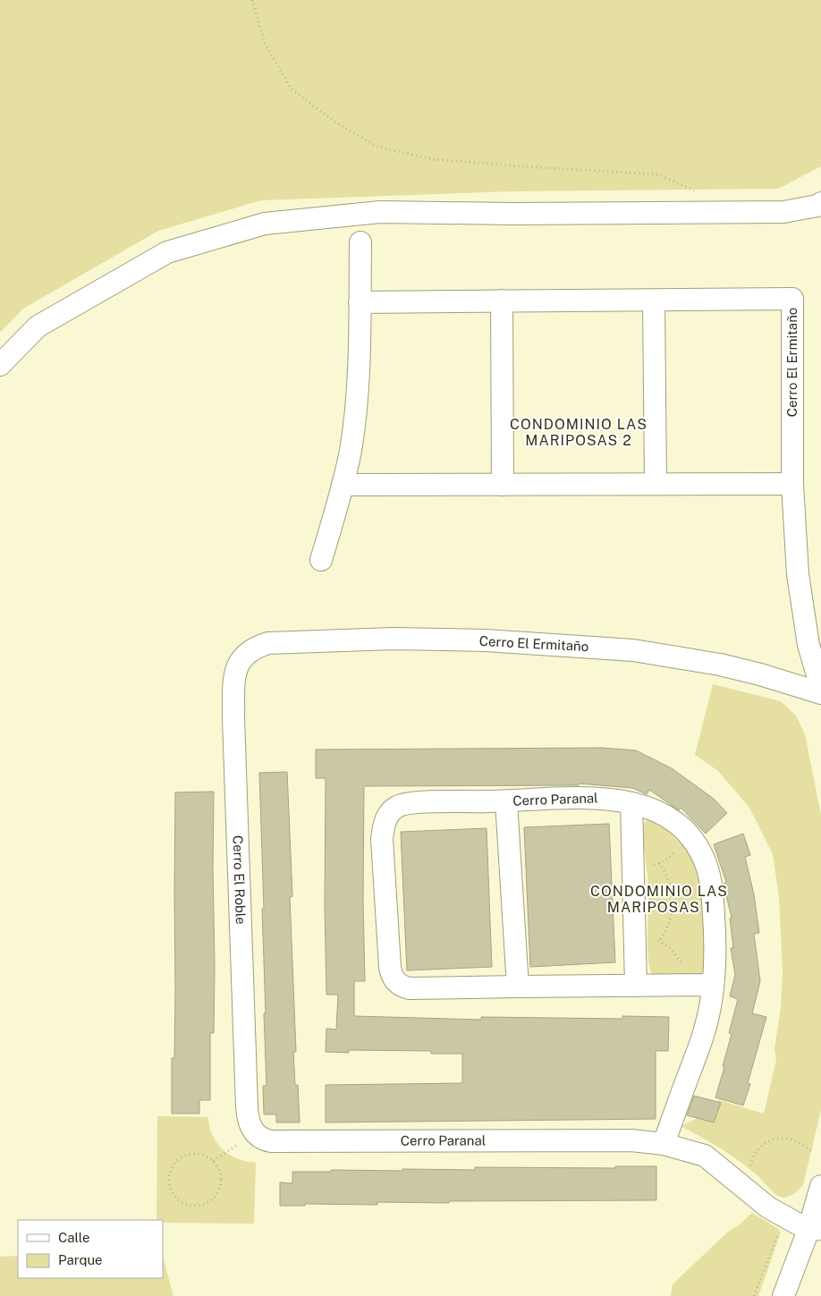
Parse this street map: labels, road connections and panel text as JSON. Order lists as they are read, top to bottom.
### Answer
{
  "streets": {
    "street": ["Cerro El Ermitaño", "Cerro Paranal", "Cerro El Roble"]
  },
  "crossings": [
    ["Cerro El Ermitaño", "Cerro El Roble"],
    ["Cerro Paranal", "Cerro El Roble"]
  ],
  "districts": ["CONDOMINIO LAS MARIPOSAS 2", "CONDOMINIO LAS MARIPOSAS 1"],
  "legend": ["Calle", "Parque"]
}
